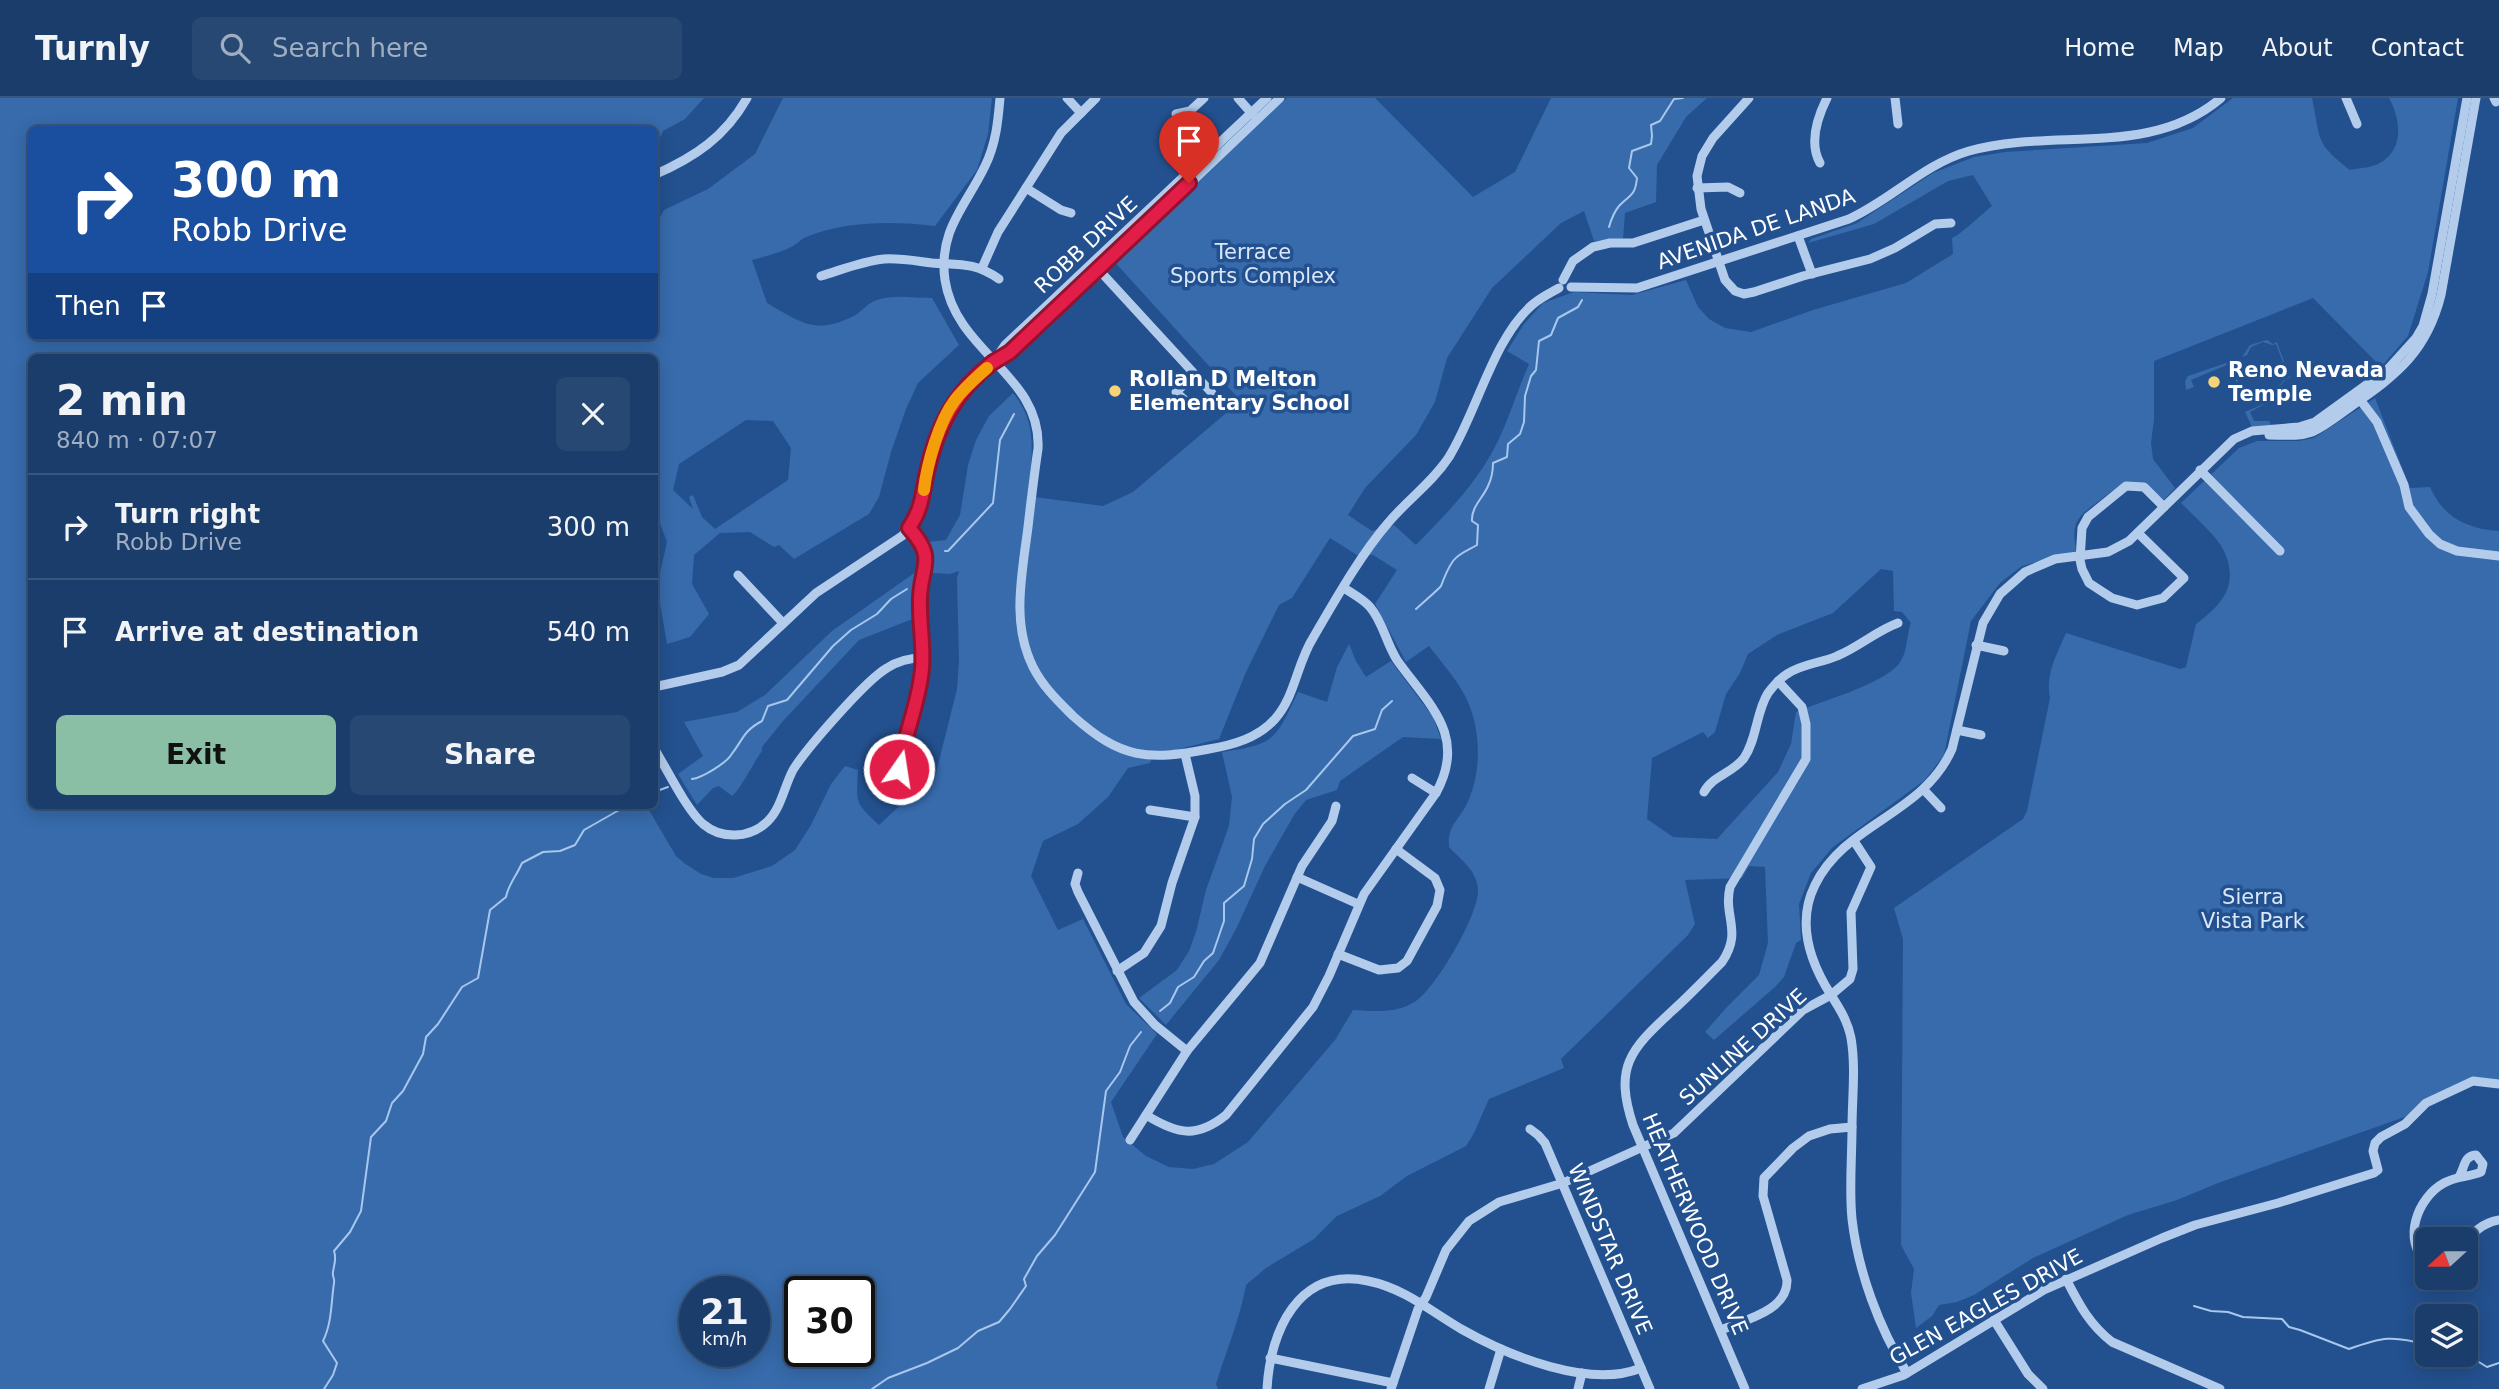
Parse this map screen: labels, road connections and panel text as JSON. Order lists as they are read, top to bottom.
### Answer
{
  "streets": {
    "street": [
      "AVENIDA DE LANDA",
      "ROBB DRIVE",
      "SUNLINE DRIVE",
      "HEATHERWOOD DRIVE",
      "WINDSTAR DRIVE",
      "GLEN EAGLES DRIVE"
    ]
  },
  "crossings": [
    ["SUNLINE DRIVE", "HEATHERWOOD DRIVE"],
    ["SUNLINE DRIVE", "WINDSTAR DRIVE"]
  ],
  "parks": ["Terrace Sports Complex", "Sierra Vista Park"],
  "places": ["Reno Nevada Temple", "Rollan D Melton Elementary School"],
  "north": "left",
  "page": {
    "header": "Turnly",
    "search": "Search here",
    "nav": [
      "Home",
      "Map",
      "About",
      "Contact"
    ],
    "turn": ["300 m", "Robb Drive"],
    "then": "Then",
    "heading": ["2 min", "840 m · 07:07"],
    "list": [
      {
        "name": "Turn right",
        "note": "Robb Drive",
        "value": "300 m"
      },
      {
        "name": "Arrive at destination",
        "value": "540 m"
      }
    ],
    "buttons": ["Exit", "Share"],
    "speed": "21 km/h",
    "limit": "30"
  }
}
